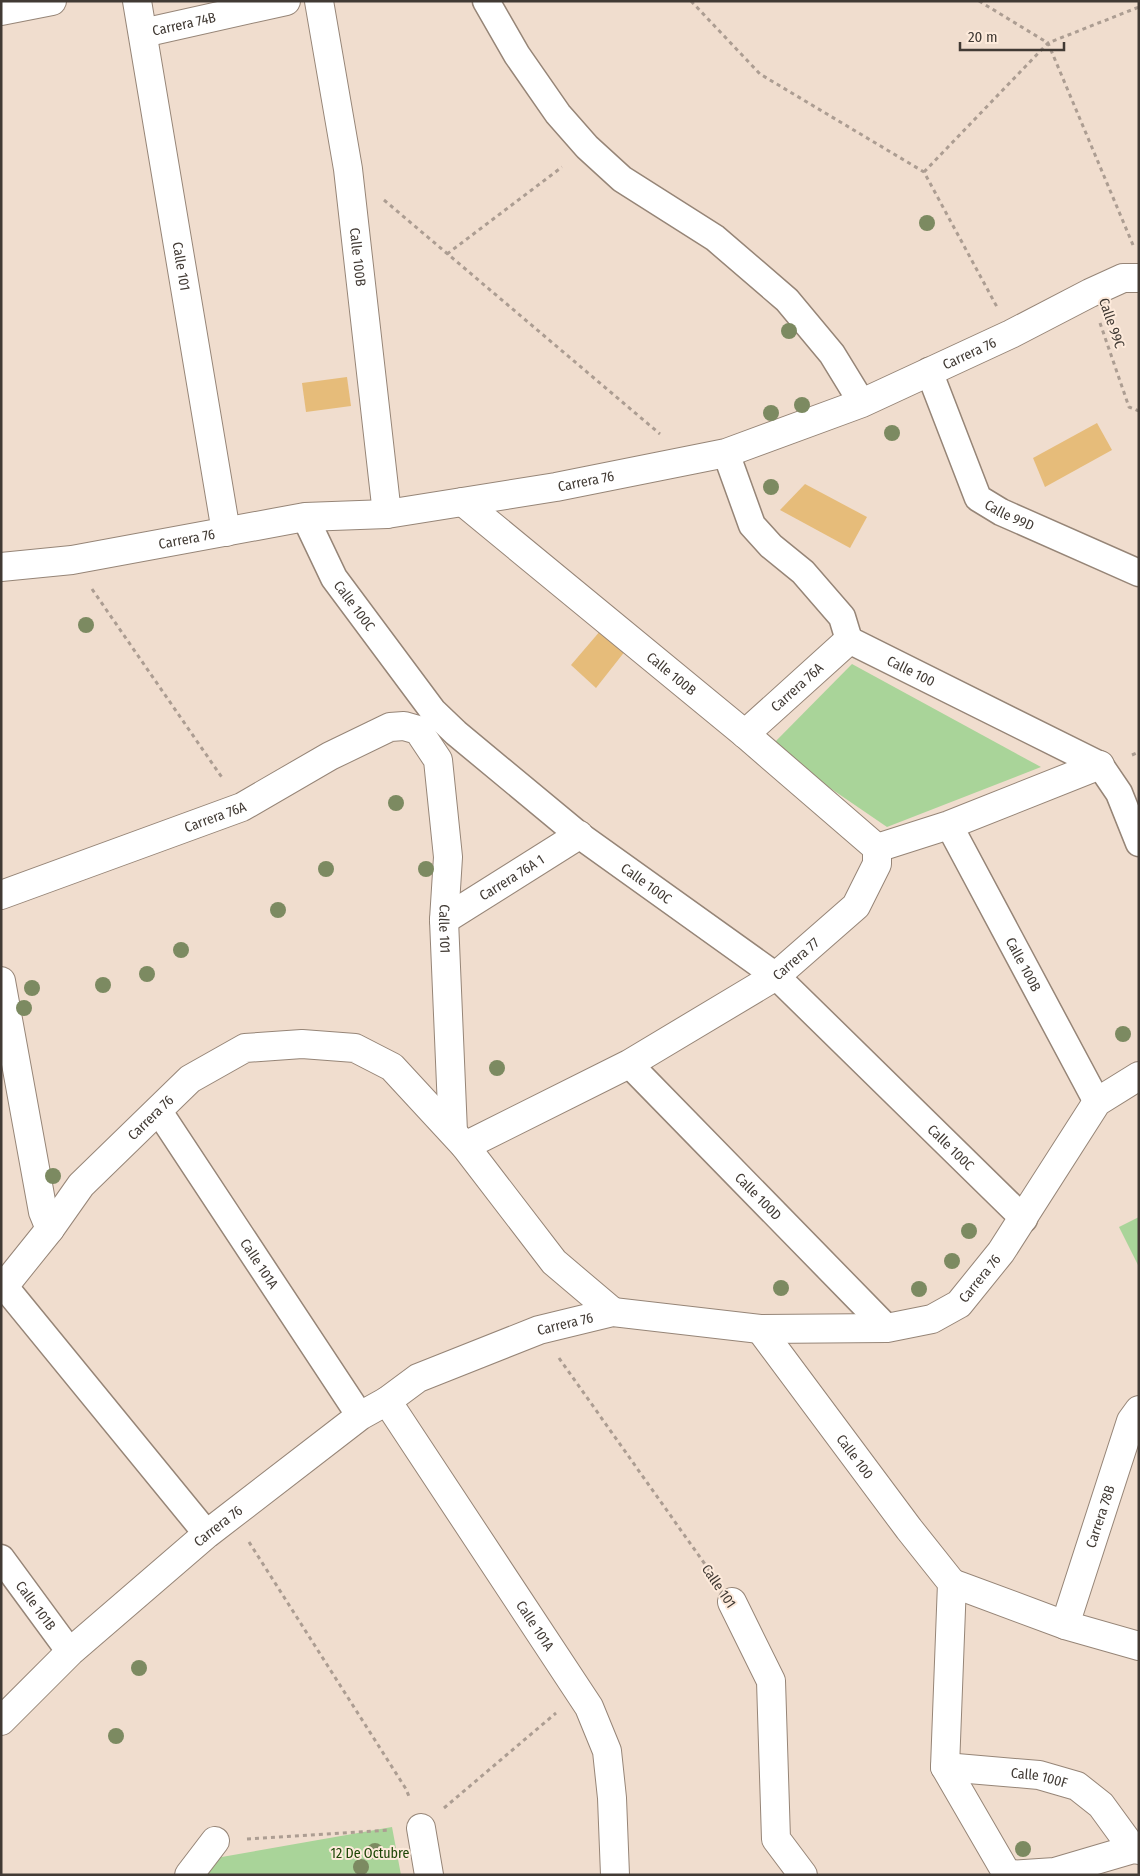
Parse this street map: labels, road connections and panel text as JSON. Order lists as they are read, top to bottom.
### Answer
{
  "streets": {
    "street": [
      "Carrera 74B",
      "Calle 100B",
      "Calle 101",
      "Carrera 76",
      "Calle 99D",
      "Calle 100C",
      "Calle 100",
      "Carrera 76A",
      "Carrera 76A 1",
      "Carrera 77",
      "Calle 100D",
      "Calle 101A",
      "Carrera 78B",
      "Calle 101B",
      "Calle 100F"
    ],
    "path": ["Calle 99C"]
  },
  "crossings": [
    ["Carrera 74B", "Calle 101"],
    ["Calle 100B", "Carrera 76"],
    ["Calle 100B", "Carrera 76A"],
    ["Calle 100B", "Carrera 77"],
    ["Calle 101", "Carrera 76"],
    ["Calle 101", "Carrera 76A"],
    ["Calle 101", "Carrera 76A 1"],
    ["Calle 101", "Carrera 77"],
    ["Calle 99C", "Carrera 76"],
    ["Carrera 76", "Calle 99D"],
    ["Carrera 76", "Calle 100C"],
    ["Carrera 76", "Calle 100"],
    ["Carrera 76", "Carrera 77"],
    ["Carrera 76", "Calle 100D"],
    ["Carrera 76", "Calle 101A"],
    ["Carrera 76", "Calle 101B"],
    ["Calle 100C", "Carrera 76A 1"],
    ["Calle 100C", "Carrera 77"],
    ["Calle 100", "Carrera 76A"],
    ["Carrera 77", "Calle 100D"]
  ],
  "parks": ["12 De Octubre"],
  "scale_bar": "20 m"
}
